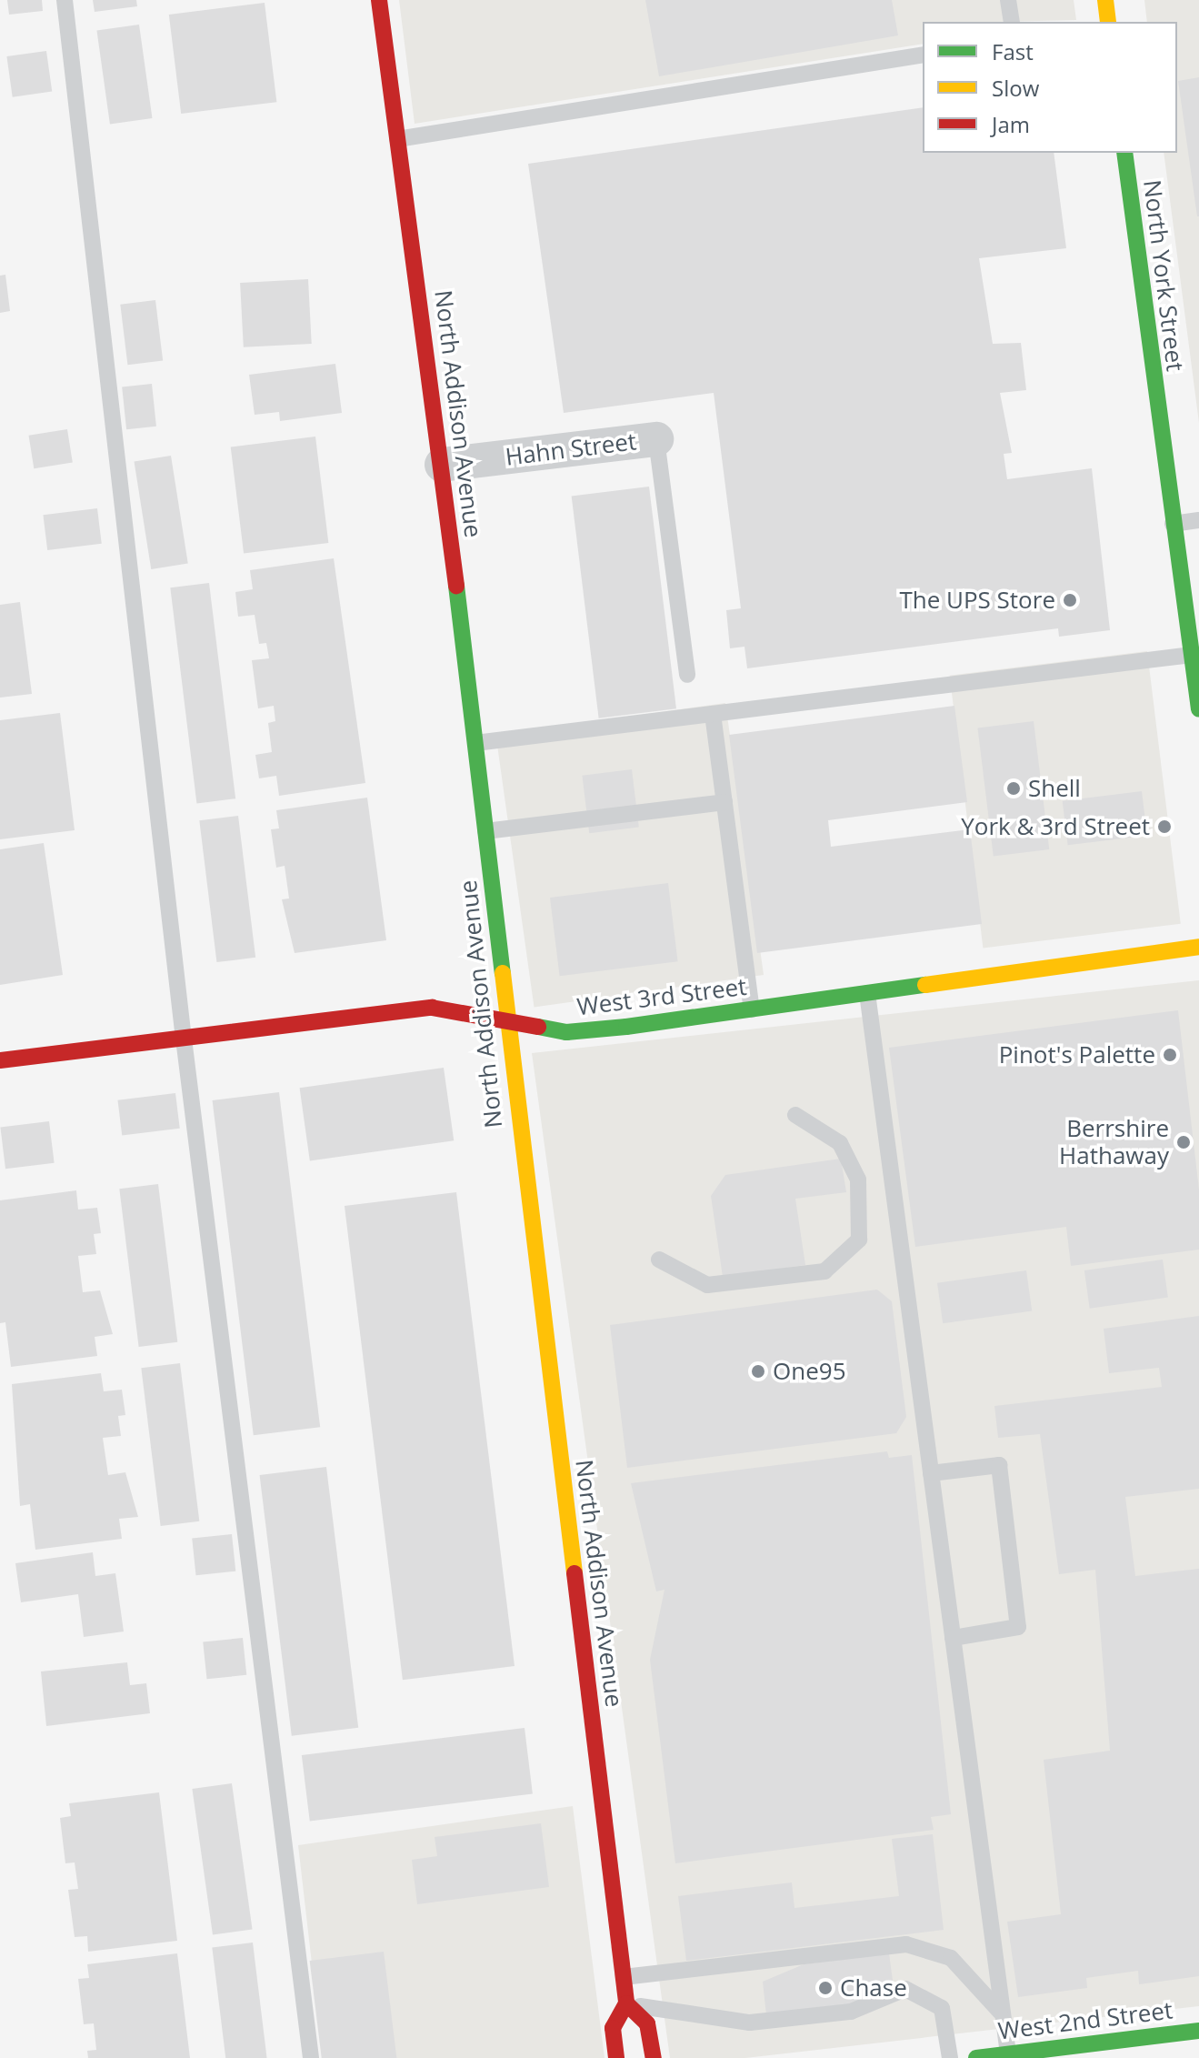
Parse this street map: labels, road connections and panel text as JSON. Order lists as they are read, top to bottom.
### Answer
{
  "streets": {
    "street": [
      "North York Street",
      "North Addison Avenue",
      "Hahn Street",
      "West 3rd Street",
      "West 2nd Street"
    ]
  },
  "crossings": [
    ["North Addison Avenue", "Hahn Street"],
    ["North Addison Avenue", "West 3rd Street"]
  ],
  "places": [
    "The UPS Store",
    "Shell",
    "York & 3rd Street",
    "Pinot's Palette",
    "Berrshire Hathaway",
    "One95",
    "Chase"
  ],
  "legend": ["Fast", "Slow", "Jam"]
}
